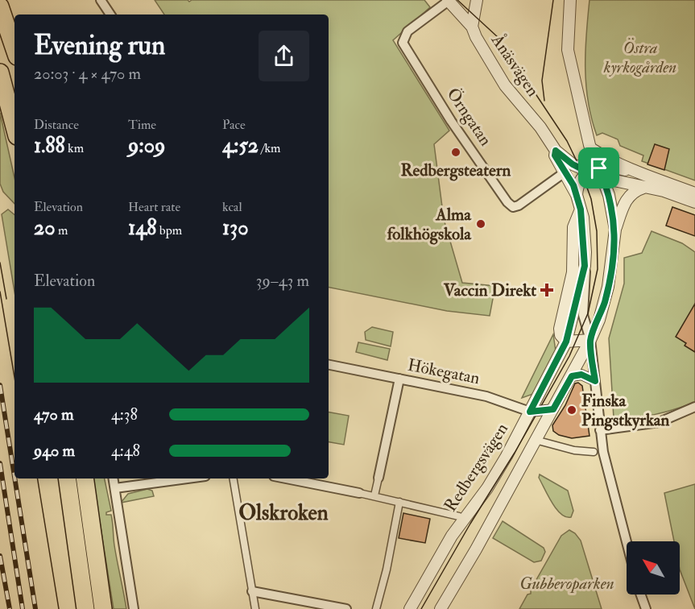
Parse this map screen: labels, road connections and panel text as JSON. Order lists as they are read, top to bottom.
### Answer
{
  "streets": {
    "street": [
      "Ånäsvägen",
      "Örngatan",
      "Hökegatan",
      "Redbergsvägen"
    ]
  },
  "crossings": [
    ["Ånäsvägen", "Örngatan"],
    ["Ånäsvägen", "Redbergsvägen"],
    ["Örngatan", "Redbergsvägen"],
    ["Hökegatan", "Redbergsvägen"]
  ],
  "districts": ["Olskroken"],
  "parks": ["Östra kyrkogården", "Gubberoparken"],
  "places": {
    "other": ["Redbergsteatern", "Alma folkhögskola", "Finska Pingstkyrkan"],
    "health": ["Vaccin Direkt"]
  },
  "north": "top left",
  "page": {
    "heading": ["Evening run", "20:03 · 4 × 470 m"],
    "stats": [
      ["Distance", "1.88 km"],
      ["Time", "9:09"],
      ["Pace", "4:52 /km"],
      ["Elevation", "20 m"],
      ["Heart rate", "148 bpm"],
      ["kcal", "130"]
    ],
    "chart": ["Elevation", "39–43 m"],
    "list": [
      {
        "name": "470 m",
        "note": "4:38"
      },
      {
        "name": "940 m",
        "note": "4:48"
      }
    ]
  }
}
